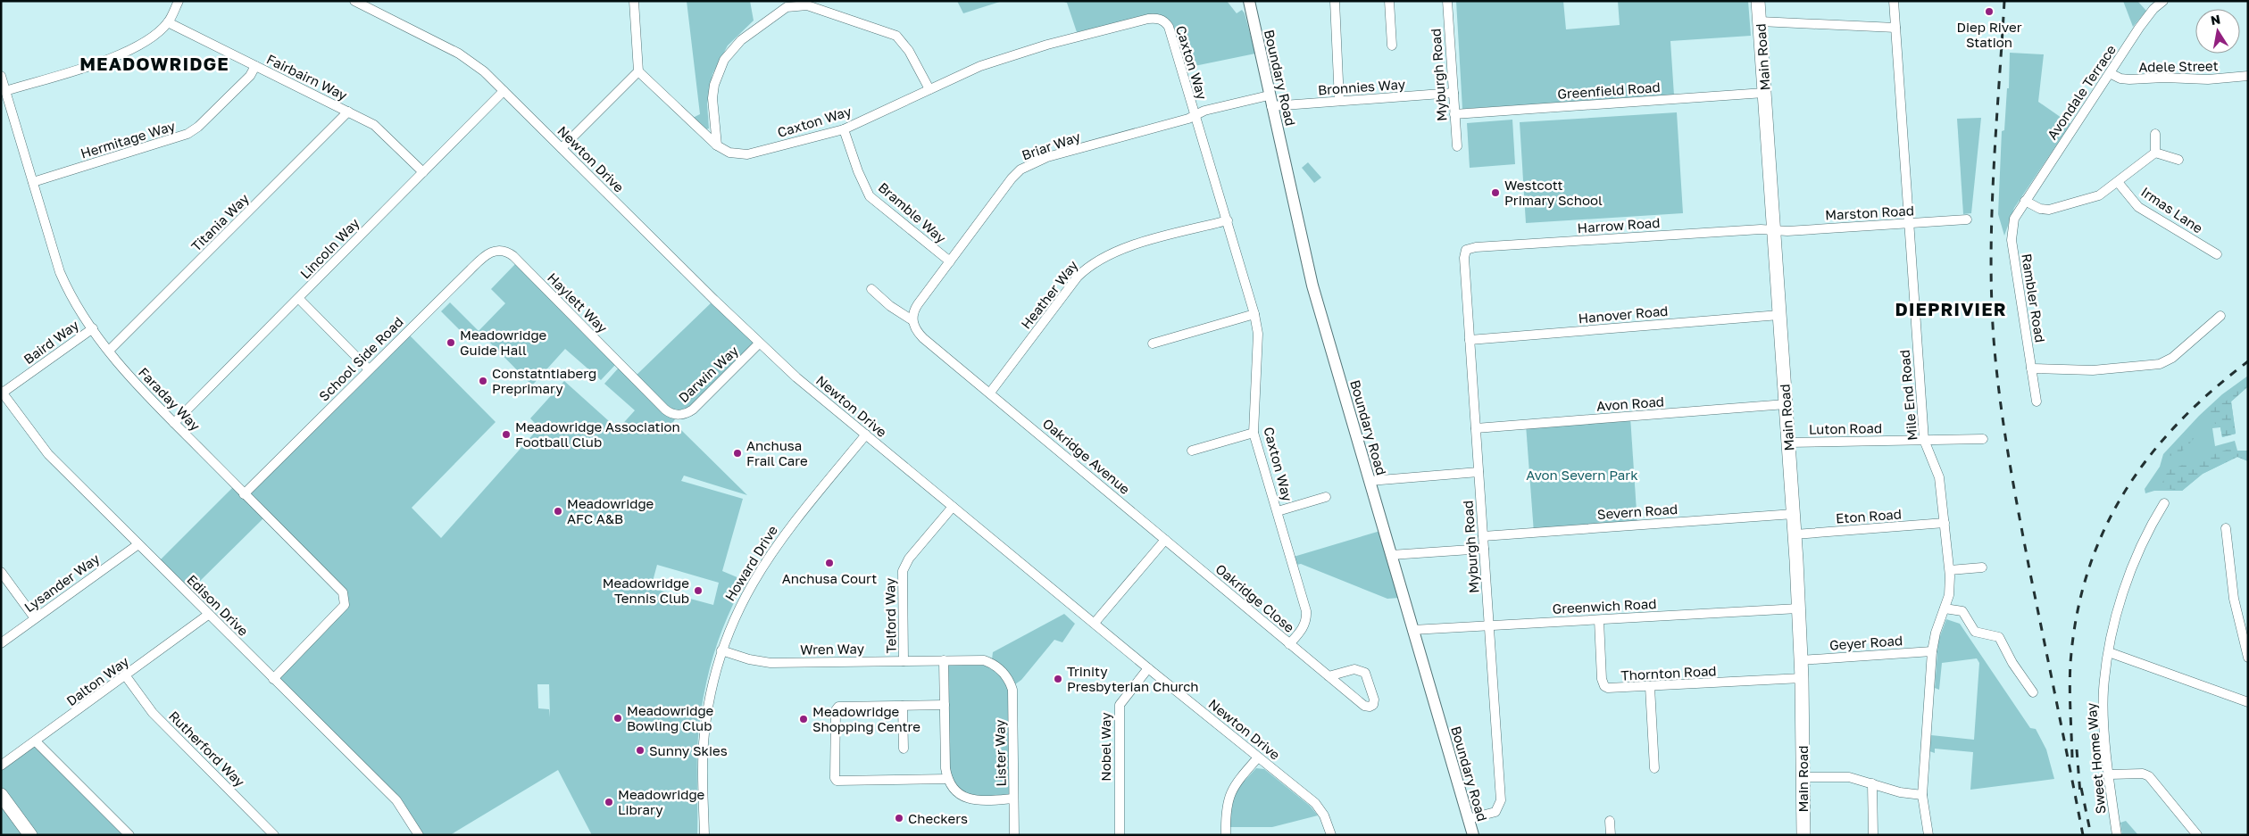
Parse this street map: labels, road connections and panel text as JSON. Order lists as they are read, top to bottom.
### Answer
{
  "streets": {
    "main road": ["Main Road"],
    "street": [
      "Caxton Way",
      "Adele Street",
      "Myburgh Road",
      "Fairbairn Way",
      "Boundary Road",
      "Bronnies Way",
      "Greenfield Road",
      "Avondale Terrace",
      "Hermitage Way",
      "Briar Way",
      "Newton Drive",
      "Irmas Lane",
      "Bramble Way",
      "Marston Road",
      "Titania Way",
      "Harrow Road",
      "Lincoln Way",
      "Heather Way",
      "Rambler Road",
      "Haylett Way",
      "Hanover Road",
      "Baird Way",
      "School Side Road",
      "Darwin Way",
      "Mile End Road",
      "Faraday Way",
      "Avon Road",
      "Luton Road",
      "Oakridge Avenue",
      "Severn Road",
      "Eton Road",
      "Howard Drive",
      "Lysander Way",
      "Oakridge Close",
      "Edison Drive",
      "Greenwich Road",
      "Telford Way",
      "Geyer Road",
      "Wren Way",
      "Thornton Road",
      "Dalton Way",
      "Nobel Way",
      "Rutherford Way",
      "Lister Way",
      "Sweet Home Way"
    ]
  },
  "crossings": [
    ["Main Road", "Greenfield Road"],
    ["Main Road", "Marston Road"],
    ["Main Road", "Harrow Road"],
    ["Main Road", "Hanover Road"],
    ["Main Road", "Avon Road"],
    ["Main Road", "Luton Road"],
    ["Main Road", "Severn Road"],
    ["Main Road", "Eton Road"],
    ["Main Road", "Greenwich Road"],
    ["Main Road", "Geyer Road"],
    ["Main Road", "Thornton Road"],
    ["Caxton Way", "Briar Way"],
    ["Caxton Way", "Bramble Way"],
    ["Caxton Way", "Heather Way"],
    ["Caxton Way", "Oakridge Close"],
    ["Adele Street", "Avondale Terrace"],
    ["Myburgh Road", "Boundary Road"],
    ["Myburgh Road", "Bronnies Way"],
    ["Myburgh Road", "Greenfield Road"],
    ["Myburgh Road", "Harrow Road"],
    ["Myburgh Road", "Hanover Road"],
    ["Myburgh Road", "Avon Road"],
    ["Myburgh Road", "Severn Road"],
    ["Myburgh Road", "Greenwich Road"],
    ["Fairbairn Way", "Hermitage Way"],
    ["Fairbairn Way", "Titania Way"],
    ["Fairbairn Way", "Lincoln Way"],
    ["Boundary Road", "Bronnies Way"],
    ["Boundary Road", "Briar Way"],
    ["Boundary Road", "Greenwich Road"],
    ["Bronnies Way", "Briar Way"],
    ["Avondale Terrace", "Rambler Road"],
    ["Hermitage Way", "Faraday Way"],
    ["Briar Way", "Bramble Way"],
    ["Briar Way", "Oakridge Avenue"],
    ["Newton Drive", "Lincoln Way"],
    ["Newton Drive", "Darwin Way"],
    ["Newton Drive", "Howard Drive"],
    ["Newton Drive", "Telford Way"],
    ["Newton Drive", "Nobel Way"],
    ["Marston Road", "Harrow Road"],
    ["Marston Road", "Mile End Road"],
    ["Titania Way", "Faraday Way"],
    ["Lincoln Way", "Faraday Way"],
    ["Heather Way", "Oakridge Avenue"],
    ["Haylett Way", "School Side Road"],
    ["Haylett Way", "Darwin Way"],
    ["Baird Way", "Faraday Way"],
    ["Baird Way", "Edison Drive"],
    ["School Side Road", "Faraday Way"],
    ["Mile End Road", "Luton Road"],
    ["Mile End Road", "Eton Road"],
    ["Mile End Road", "Geyer Road"],
    ["Faraday Way", "Edison Drive"],
    ["Oakridge Avenue", "Oakridge Close"],
    ["Howard Drive", "Wren Way"],
    ["Lysander Way", "Edison Drive"],
    ["Edison Drive", "Dalton Way"],
    ["Greenwich Road", "Thornton Road"],
    ["Telford Way", "Wren Way"],
    ["Wren Way", "Lister Way"],
    ["Dalton Way", "Rutherford Way"]
  ],
  "districts": ["MEADOWRIDGE", "DIEPRIVIER"],
  "parks": ["Avon Severn Park"],
  "places": [
    "Diep River Station",
    "Westcott Primary School",
    "Meadowridge Guide Hall",
    "Constatntiaberg Preprimary",
    "Meadowridge Association Football Club",
    "Anchusa Frail Care",
    "Meadowridge AFC A&B",
    "Anchusa Court",
    "Meadowridge Tennis Club",
    "Trinity Presbyterian Church",
    "Meadowridge Bowling Club",
    "Meadowridge Shopping Centre",
    "Sunny Skies",
    "Meadowridge Library",
    "Checkers"
  ],
  "north": "top"
}
